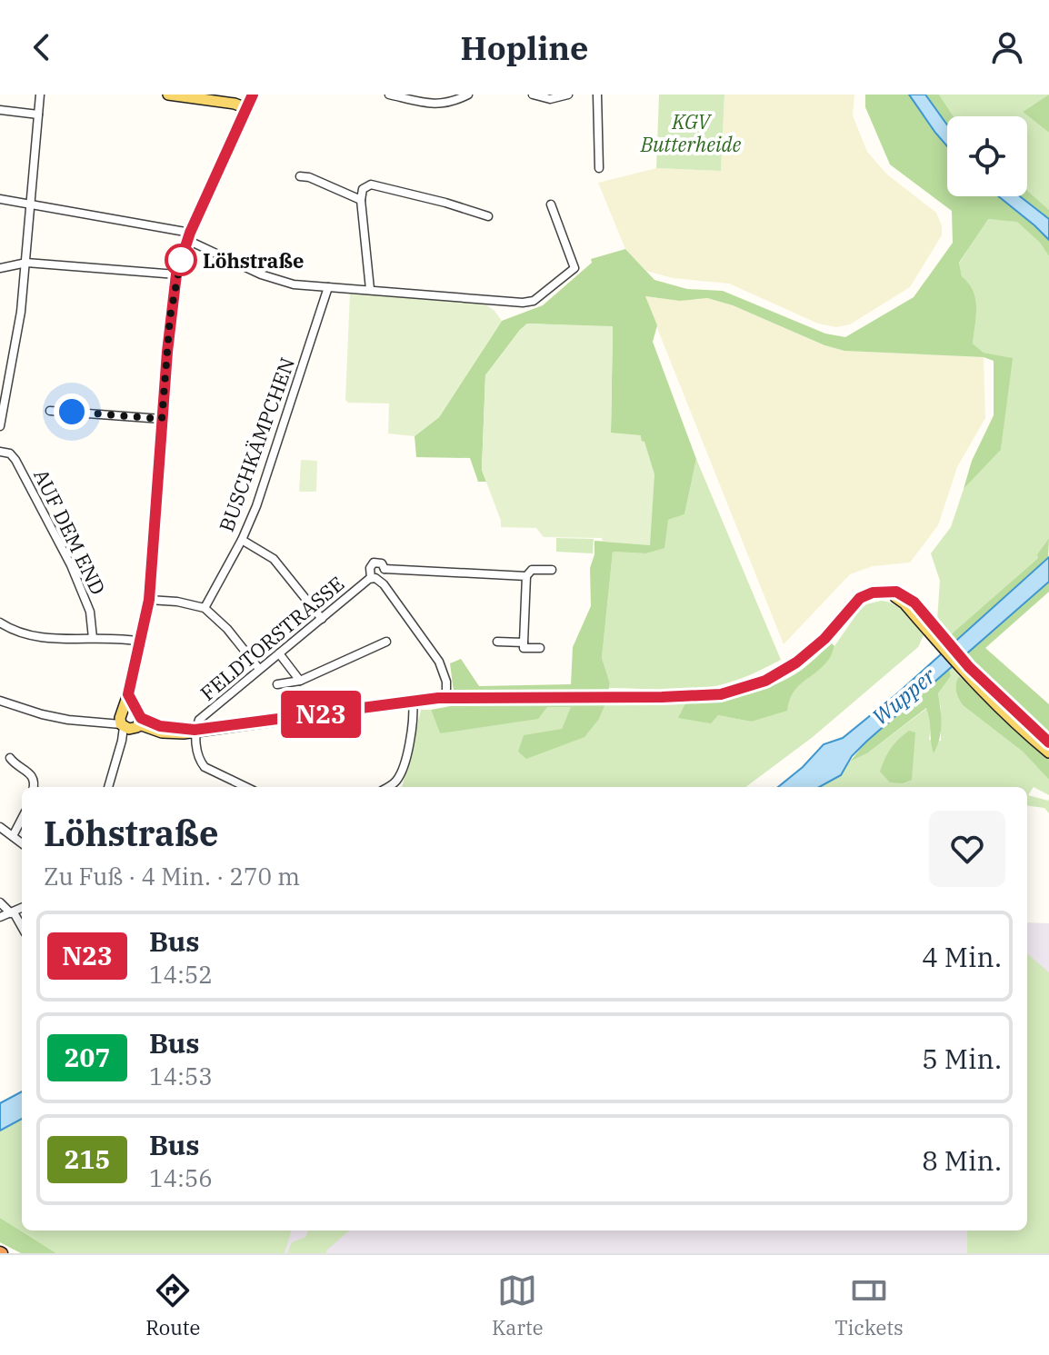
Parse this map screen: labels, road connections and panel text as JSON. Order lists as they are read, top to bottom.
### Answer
{
  "streets": {
    "street": ["BUSCHKÄMPCHEN", "AUF DEM END", "FELDTORSTRASSE"]
  },
  "water": ["Wupper"],
  "parks": ["KGV Butterheide"],
  "places": ["Löhstraße"],
  "lines": ["bus line N23"],
  "page": {
    "header": "Hopline",
    "on_map": "N23",
    "heading": ["Löhstraße", "Zu Fuß · 4 Min. · 270 m"],
    "list": [
      {
        "mark": "N23",
        "name": "Bus",
        "note": "14:52",
        "value": "4 Min."
      },
      {
        "mark": "207",
        "name": "Bus",
        "note": "14:53",
        "value": "5 Min."
      },
      {
        "mark": "215",
        "name": "Bus",
        "note": "14:56",
        "value": "8 Min."
      }
    ],
    "tabs": ["Route", "Karte", "Tickets"]
  }
}
